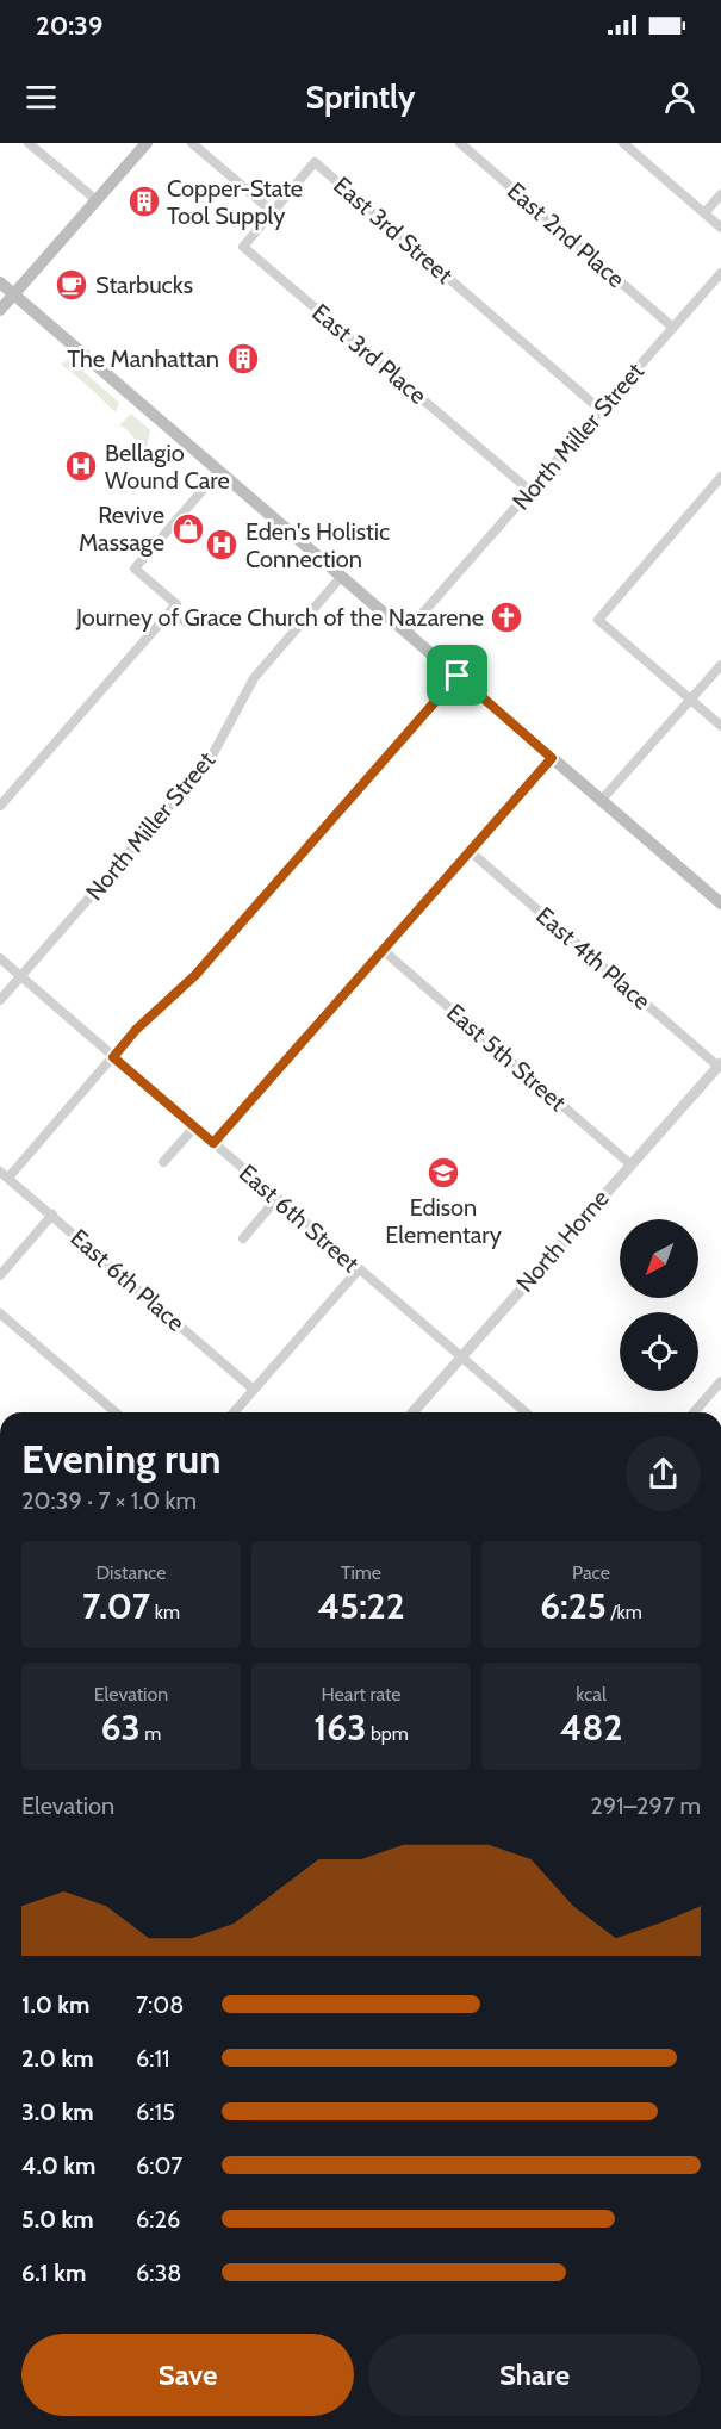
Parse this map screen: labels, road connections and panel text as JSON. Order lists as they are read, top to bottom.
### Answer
{
  "streets": {
    "street": [
      "East 3rd Street",
      "East 2nd Place",
      "East 3rd Place",
      "North Miller Street",
      "East 4th Place",
      "East 5th Street",
      "East 6th Street",
      "North Horne",
      "East 6th Place"
    ]
  },
  "crossings": [
    ["East 3rd Street", "East 3rd Place"],
    ["East 3rd Street", "North Miller Street"],
    ["East 2nd Place", "North Miller Street"],
    ["East 3rd Place", "North Miller Street"],
    ["North Miller Street", "East 6th Street"],
    ["East 4th Place", "North Horne"],
    ["East 5th Street", "North Horne"],
    ["East 6th Street", "North Horne"]
  ],
  "places": {
    "building": ["Copper-State Tool Supply", "The Manhattan"],
    "cafe": ["Starbucks"],
    "hospital": ["Bellagio Wound Care", "Eden's Holistic Connection"],
    "shop": ["Revive Massage"],
    "church": ["Journey of Grace Church of the Nazarene"],
    "school or university": ["Edison Elementary"]
  },
  "north": "bottom left",
  "page": {
    "status": "20:39",
    "header": "Sprintly",
    "heading": ["Evening run", "20:39 · 7 × 1.0 km"],
    "stats": [
      ["Distance", "7.07 km"],
      ["Time", "45:22"],
      ["Pace", "6:25 /km"],
      ["Elevation", "63 m"],
      ["Heart rate", "163 bpm"],
      ["kcal", "482"]
    ],
    "chart": ["Elevation", "291–297 m"],
    "list": [
      {
        "name": "1.0 km",
        "note": "7:08"
      },
      {
        "name": "2.0 km",
        "note": "6:11"
      },
      {
        "name": "3.0 km",
        "note": "6:15"
      },
      {
        "name": "4.0 km",
        "note": "6:07"
      },
      {
        "name": "5.0 km",
        "note": "6:26"
      },
      {
        "name": "6.1 km",
        "note": "6:38"
      }
    ],
    "buttons": ["Save", "Share"]
  }
}
